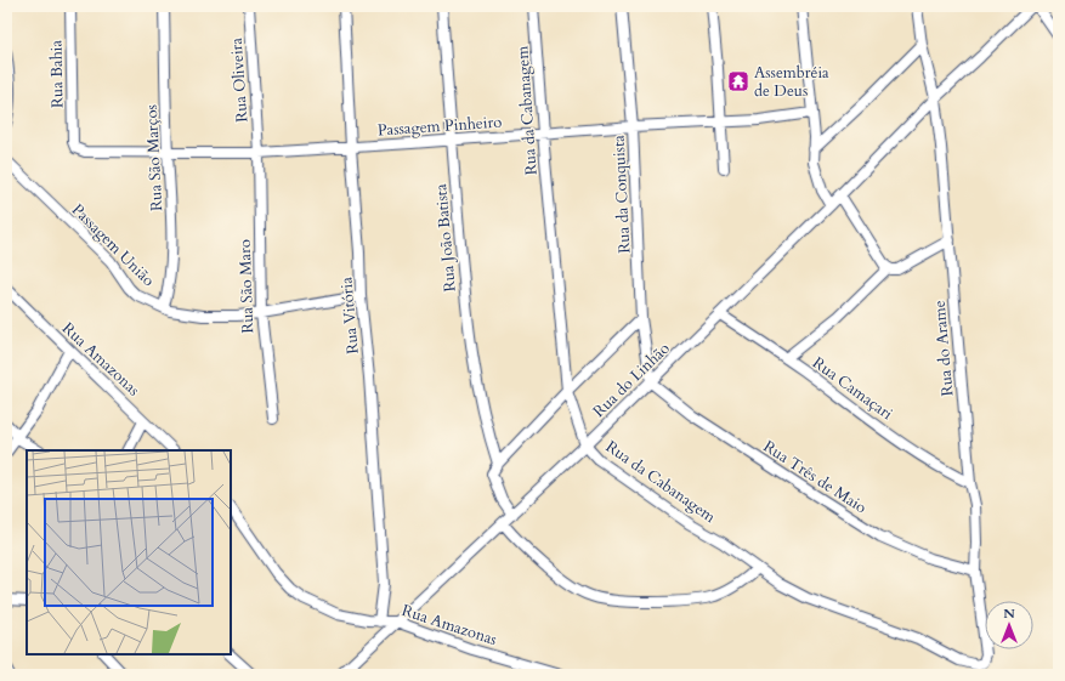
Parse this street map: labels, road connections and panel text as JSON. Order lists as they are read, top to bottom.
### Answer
{
  "streets": {
    "street": [
      "Rua Bahia",
      "Rua Oliveira",
      "Rua da Cabanagem",
      "Passagem Pinheiro",
      "Rua São Marços",
      "Rua da Conquista",
      "Rua João Batista",
      "Passagem União",
      "Rua São Maro",
      "Rua Vitória",
      "Rua do Arame",
      "Rua Amazonas",
      "Rua do Linhão",
      "Rua Camaçari",
      "Rua Três de Maio"
    ]
  },
  "crossings": [
    ["Rua Bahia", "Passagem Pinheiro"],
    ["Rua Oliveira", "Passagem Pinheiro"],
    ["Rua Oliveira", "Rua São Maro"],
    ["Rua da Cabanagem", "Passagem Pinheiro"],
    ["Rua da Cabanagem", "Rua do Arame"],
    ["Rua da Cabanagem", "Rua do Linhão"],
    ["Passagem Pinheiro", "Rua São Marços"],
    ["Passagem Pinheiro", "Rua da Conquista"],
    ["Passagem Pinheiro", "Rua João Batista"],
    ["Passagem Pinheiro", "Rua São Maro"],
    ["Passagem Pinheiro", "Rua Vitória"],
    ["Rua São Marços", "Passagem União"],
    ["Rua da Conquista", "Rua do Linhão"],
    ["Rua da Conquista", "Rua Três de Maio"],
    ["Rua João Batista", "Rua do Linhão"],
    ["Passagem União", "Rua São Maro"],
    ["Passagem União", "Rua Vitória"],
    ["Rua Vitória", "Rua Amazonas"],
    ["Rua do Arame", "Rua do Linhão"],
    ["Rua do Arame", "Rua Camaçari"],
    ["Rua do Arame", "Rua Três de Maio"],
    ["Rua Amazonas", "Rua do Linhão"],
    ["Rua do Linhão", "Rua Camaçari"],
    ["Rua do Linhão", "Rua Três de Maio"]
  ],
  "places": {
    "temple": ["Assembréia de Deus"]
  },
  "north": "top"
}
